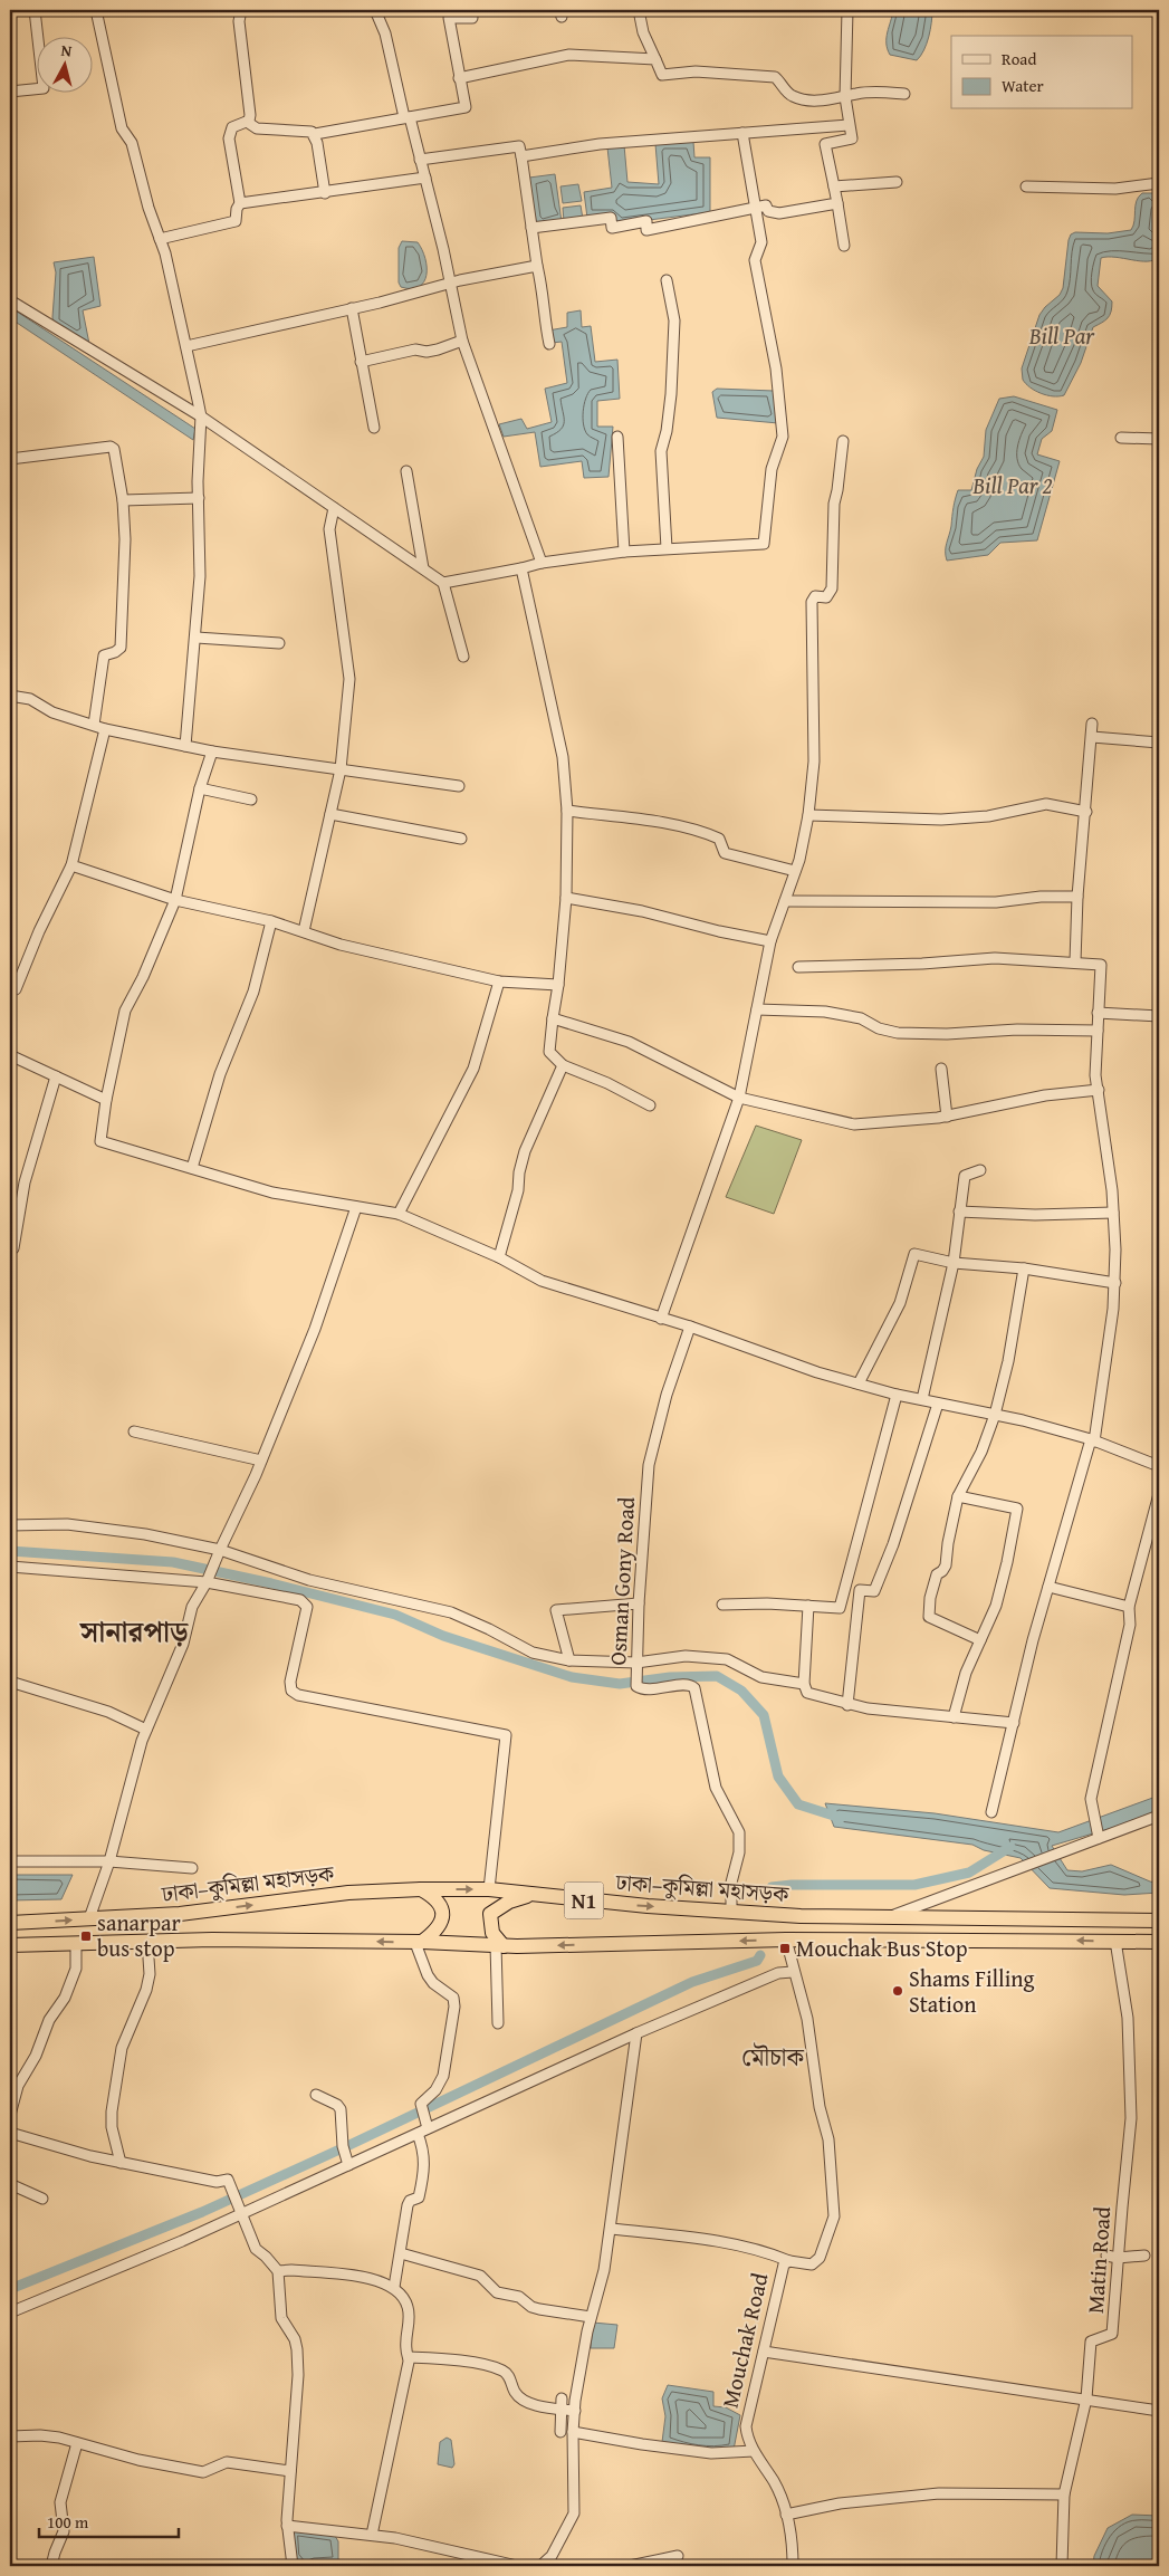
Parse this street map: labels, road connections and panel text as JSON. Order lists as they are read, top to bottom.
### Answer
{
  "streets": {
    "highway": ["ঢাকা–কুমিল্লা মহাসড়ক", "N1"],
    "street": ["Osman Gony Road", "Matin Road", "Mouchak Road"]
  },
  "crossings": [
    ["Osman Gony Road", "ঢাকা–কুমিল্লা মহাসড়ক"],
    ["ঢাকা–কুমিল্লা মহাসড়ক", "Matin Road"]
  ],
  "districts": ["সানারপাড়", "মৌচাক"],
  "water": ["Bill Par", "Bill Par 2"],
  "places": {
    "transit": ["sanarpar bus stop", "Mouchak Bus Stop"],
    "other": ["Shams Filling Station"]
  },
  "legend": ["Road", "Water"],
  "scale_bar": "100 m",
  "north": "top"
}
